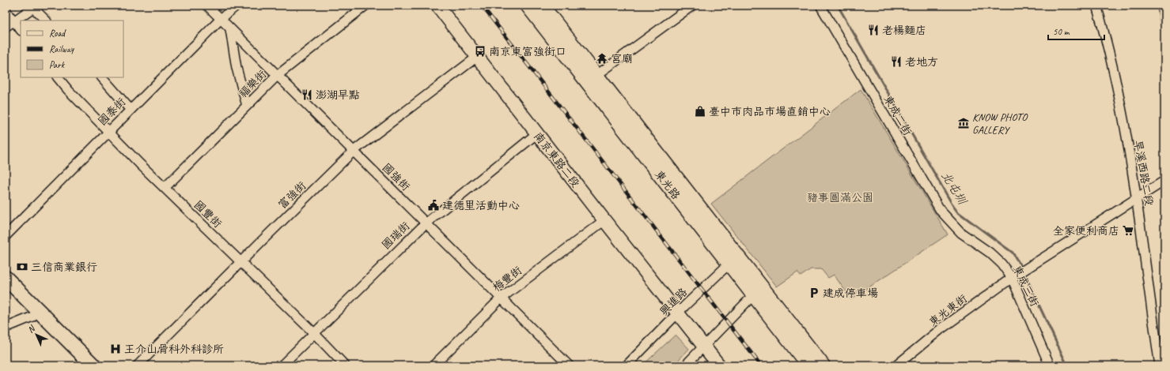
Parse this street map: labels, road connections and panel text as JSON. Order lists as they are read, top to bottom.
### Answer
{
  "streets": {
    "street": [
      "福樂街",
      "國泰街",
      "東成二街",
      "南京東路二段",
      "旱溪西路二段",
      "國強街",
      "東光路",
      "富強街",
      "國豐街",
      "國瑞街",
      "梅豐街",
      "東成三街",
      "興進路",
      "東光東街"
    ]
  },
  "crossings": [
    ["福樂街", "國強街"],
    ["福樂街", "國豐街"],
    ["國泰街", "國強街"],
    ["國泰街", "國豐街"],
    ["東成二街", "東成三街"],
    ["南京東路二段", "富強街"],
    ["南京東路二段", "國瑞街"],
    ["南京東路二段", "梅豐街"],
    ["南京東路二段", "興進路"],
    ["旱溪西路二段", "東光東街"],
    ["國強街", "富強街"],
    ["國強街", "國瑞街"],
    ["國強街", "梅豐街"],
    ["東光路", "興進路"],
    ["富強街", "國豐街"],
    ["國豐街", "國瑞街"],
    ["東成三街", "東光東街"]
  ],
  "water": ["北屯圳"],
  "parks": ["豬事圓滿公園"],
  "places": {
    "restaurant": ["老楊麵店", "老地方", "澎湖早點"],
    "bus stop": ["南京東富強街口"],
    "temple": ["宮廟"],
    "shop": ["臺中市肉品市場直銷中心"],
    "museum": ["KNOW PHOTO GALLERY"],
    "public building": ["建德里活動中心"],
    "supermarket": ["全家便利商店"],
    "bank": ["三信商業銀行"],
    "parking": ["建成停車場"],
    "hospital": ["王介山骨科外科診所"]
  },
  "legend": ["Road", "Railway", "Park"],
  "scale_bar": "50 m",
  "north": "top left"
}
